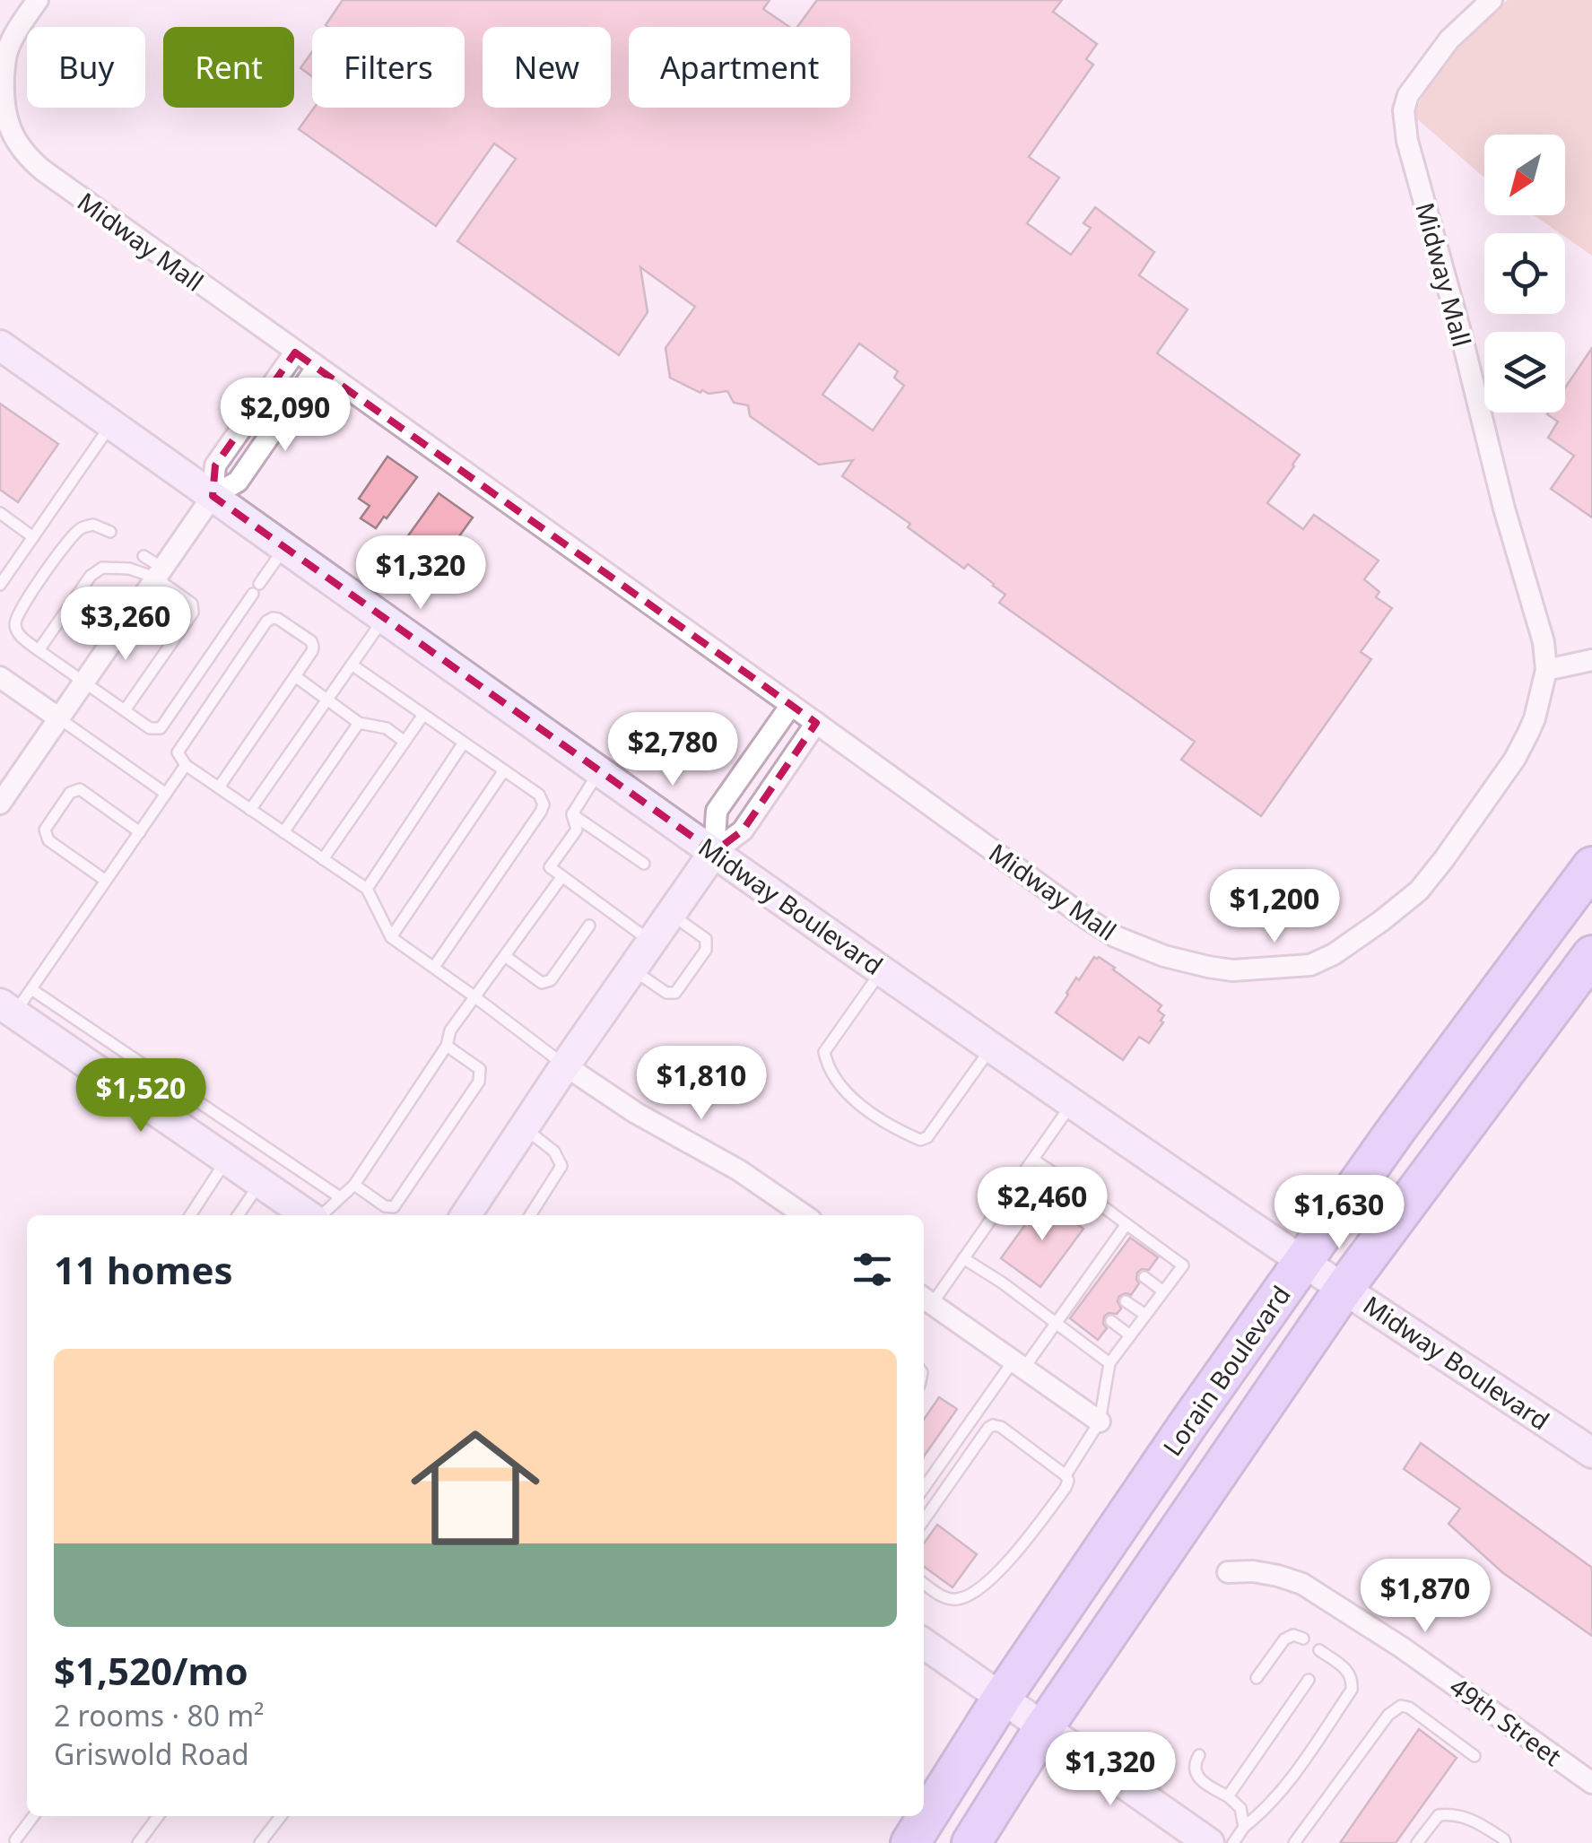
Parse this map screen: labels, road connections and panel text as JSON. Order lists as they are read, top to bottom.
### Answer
{
  "streets": {
    "highway": ["Lorain Boulevard"],
    "street": ["Midway Mall", "Midway Boulevard", "49th Street"]
  },
  "crossings": [
    ["Midway Boulevard", "Lorain Boulevard"]
  ],
  "north": "bottom left",
  "page": {
    "chip": [
      "Buy",
      "Rent",
      "Filters",
      "New",
      "Apartment"
    ],
    "price": [
      "$2,090",
      "$1,320",
      "$3,260",
      "$2,780",
      "$1,200",
      "$1,810",
      "$1,520",
      "$2,460",
      "$1,630",
      "$1,870",
      "$1,320"
    ],
    "heading": "11 homes",
    "list": [
      {
        "name": "$1,520/mo",
        "note": "2 rooms · 80 m² · Griswold Road"
      }
    ]
  }
}
